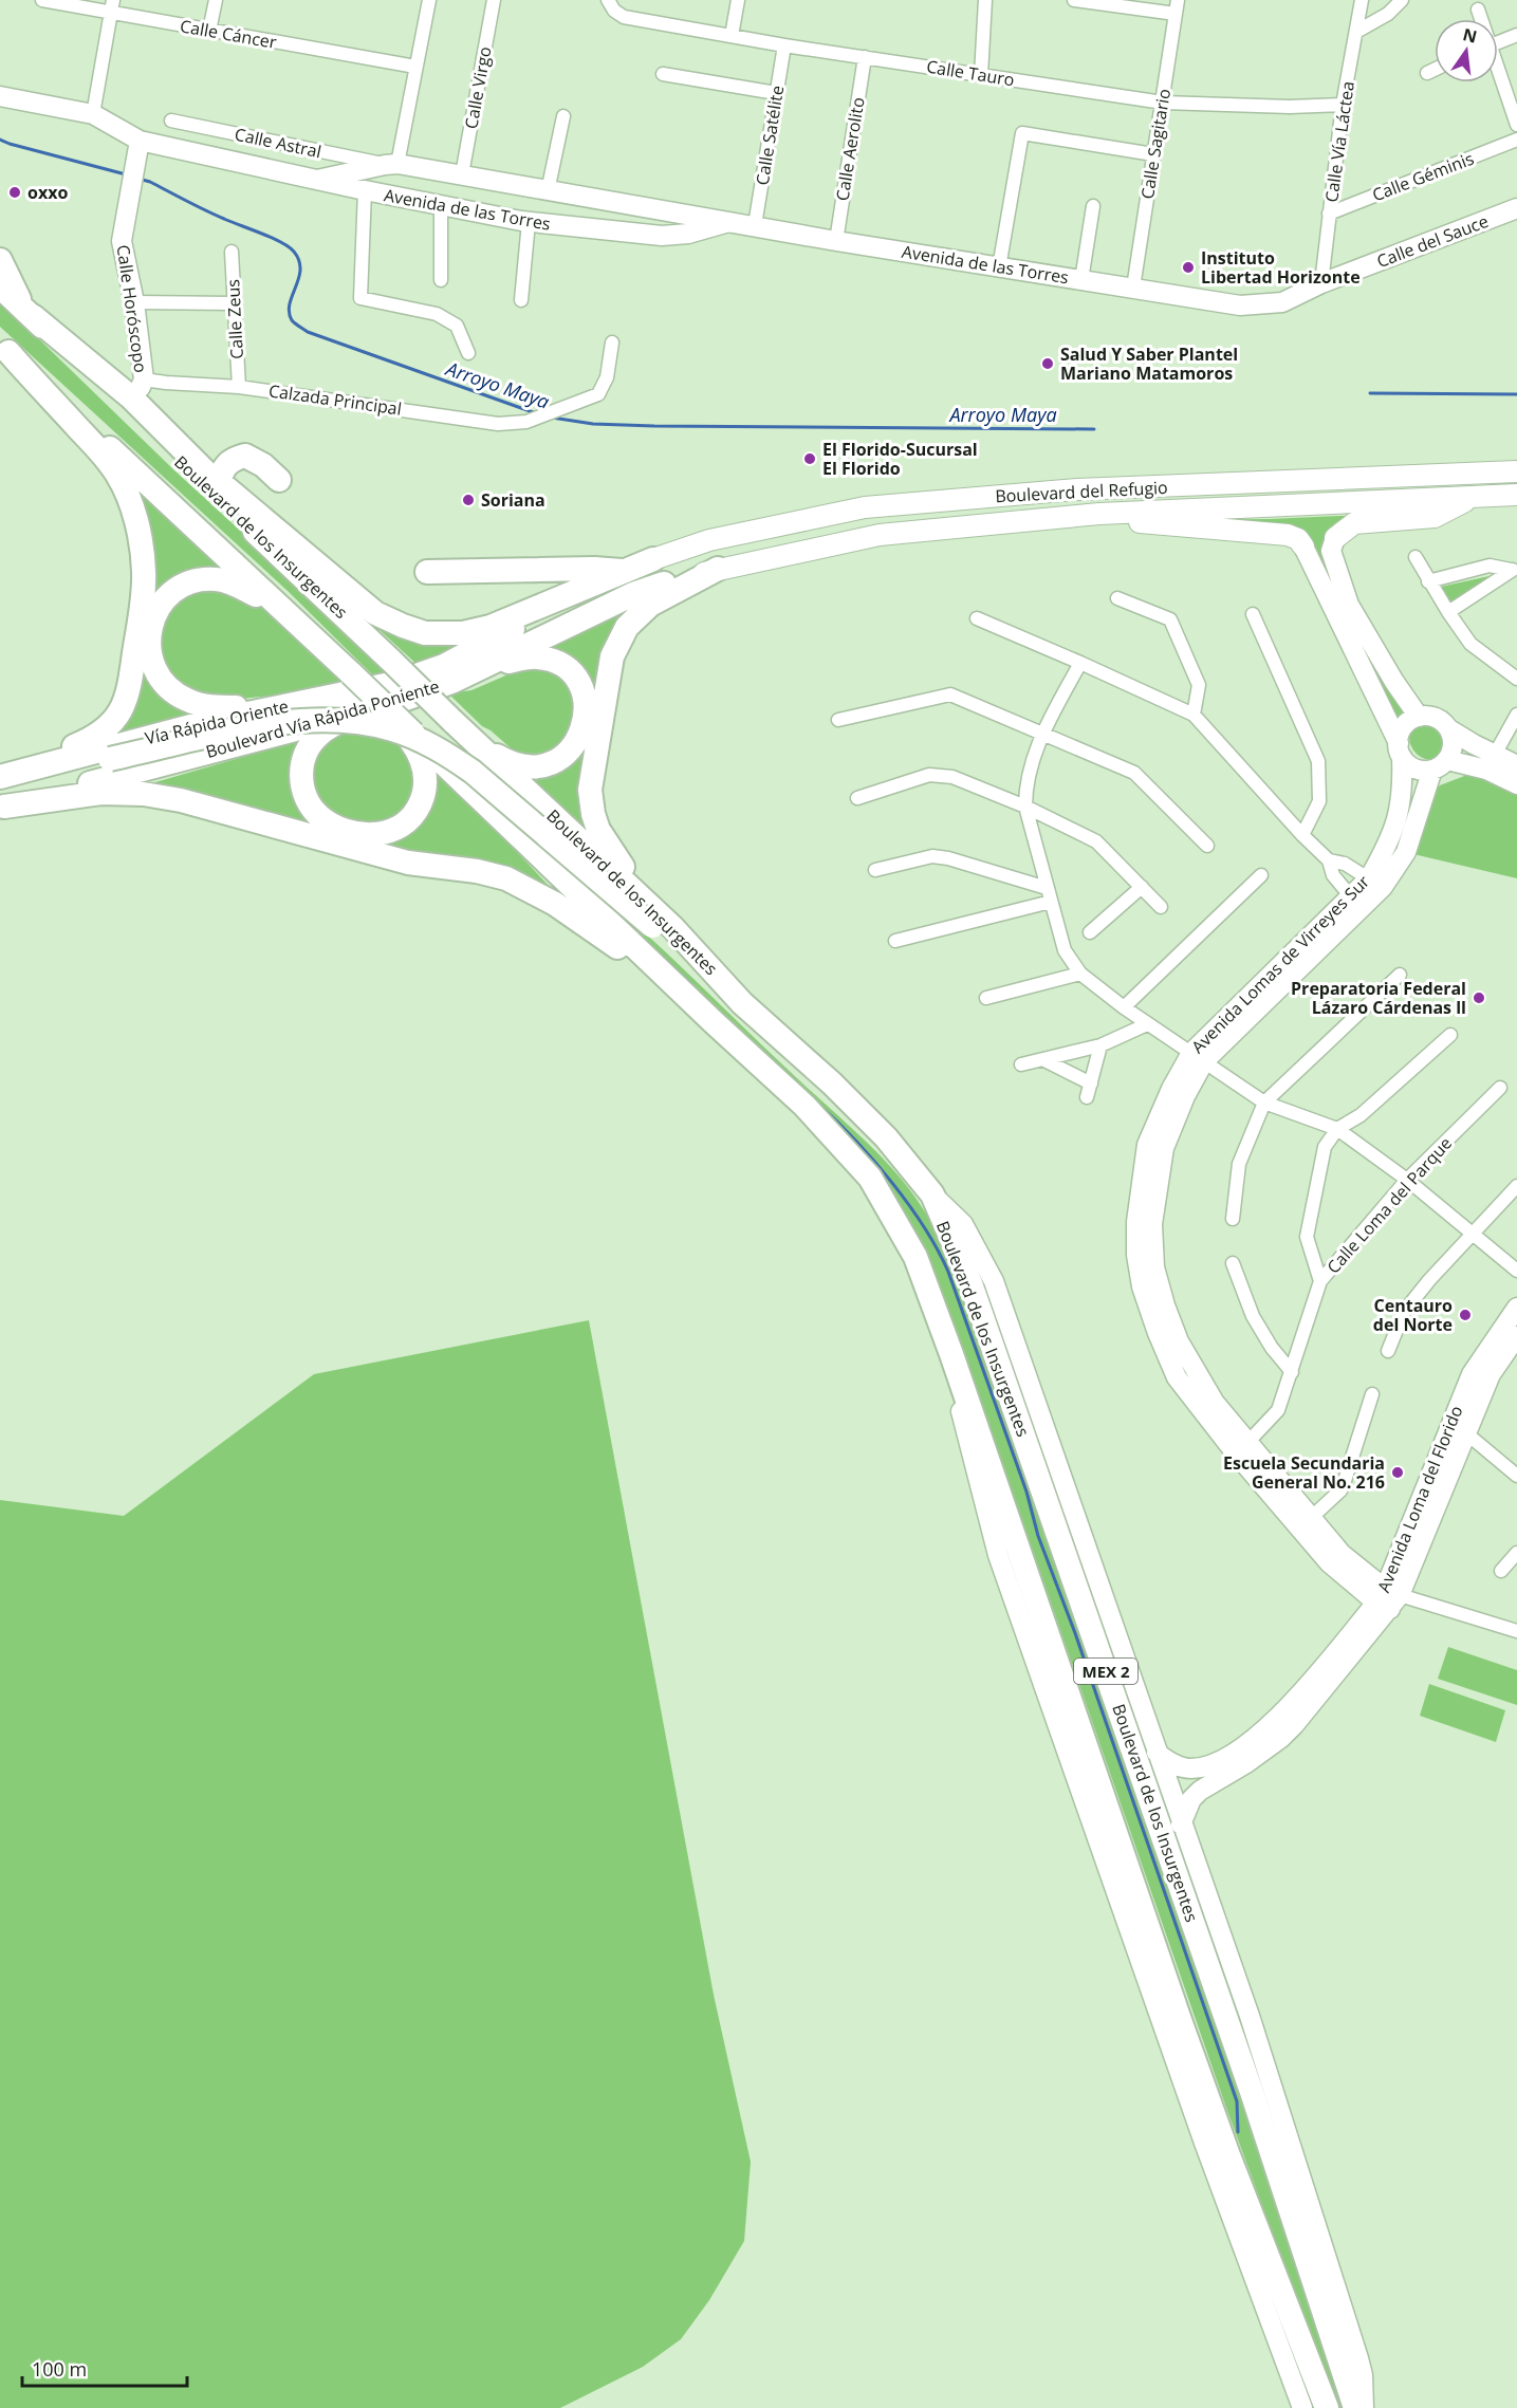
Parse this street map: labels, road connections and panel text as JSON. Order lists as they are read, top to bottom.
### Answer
{
  "streets": {
    "highway": [
      "Boulevard de los Insurgentes",
      "Boulevard Vía Rápida Poniente",
      "Vía Rápida Oriente",
      "MEX 2"
    ],
    "main road": ["Boulevard del Refugio"],
    "street": [
      "Calle Cáncer",
      "Calle Tauro",
      "Calle Virgo",
      "Calle Satélite",
      "Calle Vía Láctea",
      "Calle Astral",
      "Calle Sagitario",
      "Calle Aerolito",
      "Calle Géminis",
      "Avenida de las Torres",
      "Calle del Sauce",
      "Calle Horóscopo",
      "Calle Zeus",
      "Calzada Principal",
      "Avenida Lomas de Virreyes Sur",
      "Calle Loma del Parque",
      "Avenida Loma del Florido"
    ]
  },
  "crossings": [
    ["Calle Tauro", "Calle Satélite"],
    ["Calle Tauro", "Calle Vía Láctea"],
    ["Calle Tauro", "Calle Sagitario"],
    ["Calle Tauro", "Calle Aerolito"],
    ["Calle Virgo", "Avenida de las Torres"],
    ["Calle Satélite", "Avenida de las Torres"],
    ["Calle Vía Láctea", "Calle Géminis"],
    ["Calle Vía Láctea", "Calle del Sauce"],
    ["Calle Astral", "Avenida de las Torres"],
    ["Calle Sagitario", "Avenida de las Torres"],
    ["Calle Aerolito", "Avenida de las Torres"],
    ["Avenida de las Torres", "Calle del Sauce"],
    ["Avenida de las Torres", "Calle Horóscopo"],
    ["Calle Horóscopo", "Calzada Principal"],
    ["Calle Zeus", "Calzada Principal"],
    ["Boulevard del Refugio", "Boulevard Vía Rápida Poniente"],
    ["Avenida Lomas de Virreyes Sur", "Calle Loma del Parque"],
    ["Avenida Lomas de Virreyes Sur", "Avenida Loma del Florido"]
  ],
  "water": ["Arroyo Maya"],
  "places": [
    "oxxo",
    "Instituto Libertad Horizonte",
    "Salud Y Saber Plantel Mariano Matamoros",
    "El Florido-Sucursal El Florido",
    "Soriana",
    "Preparatoria Federal Lázaro Cárdenas ll",
    "Centauro del Norte",
    "Escuela Secundaria General No. 216"
  ],
  "scale_bar": "100 m",
  "north": "top"
}
